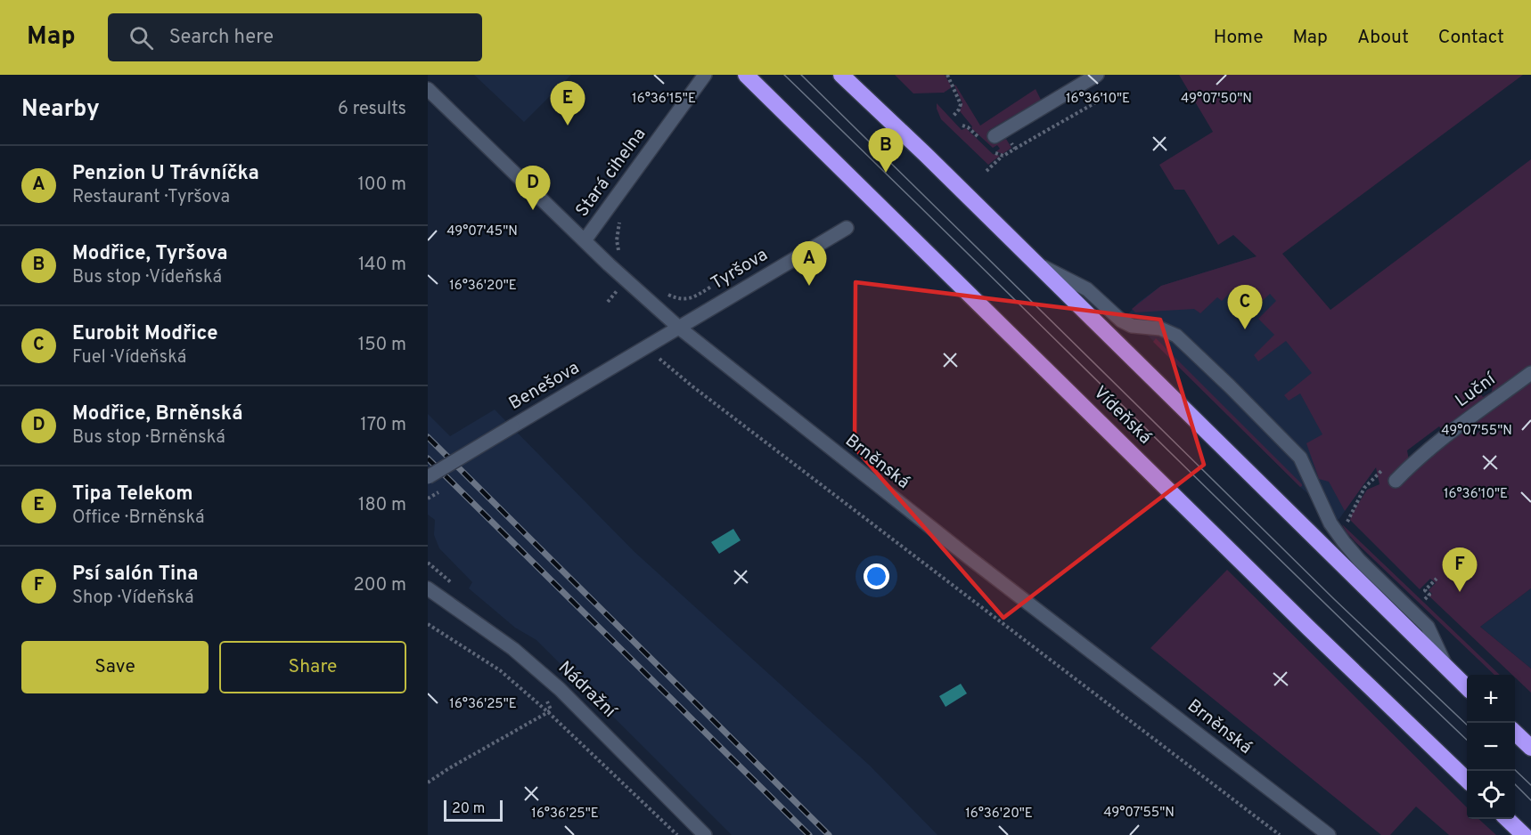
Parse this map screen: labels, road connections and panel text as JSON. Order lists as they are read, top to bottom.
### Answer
{
  "streets": {
    "highway": ["Vídeňská"],
    "street": [
      "Stará cihelna",
      "Tyršova",
      "Benešova",
      "Luční",
      "Brněnská",
      "Nádražní"
    ]
  },
  "crossings": [
    ["Stará cihelna", "Brněnská"],
    ["Tyršova", "Benešova"],
    ["Tyršova", "Brněnská"],
    ["Benešova", "Brněnská"]
  ],
  "scale_bar": "20 m",
  "page": {
    "header": "Map",
    "search": "Search here",
    "nav": [
      "Home",
      "Map",
      "About",
      "Contact"
    ],
    "heading": ["Nearby", "6 results"],
    "pins": [
      "E",
      "B",
      "D",
      "A",
      "C",
      "F"
    ],
    "list": [
      {
        "mark": "A",
        "name": "Penzion U Trávníčka",
        "note": "Restaurant · Tyršova",
        "value": "100 m"
      },
      {
        "mark": "B",
        "name": "Modřice, Tyršova",
        "note": "Bus stop · Vídeňská",
        "value": "140 m"
      },
      {
        "mark": "C",
        "name": "Eurobit Modřice",
        "note": "Fuel · Vídeňská",
        "value": "150 m"
      },
      {
        "mark": "D",
        "name": "Modřice, Brněnská",
        "note": "Bus stop · Brněnská",
        "value": "170 m"
      },
      {
        "mark": "E",
        "name": "Tipa Telekom",
        "note": "Office · Brněnská",
        "value": "180 m"
      },
      {
        "mark": "F",
        "name": "Psí salón Tina",
        "note": "Shop · Vídeňská",
        "value": "200 m"
      }
    ],
    "buttons": ["Save", "Share"],
    "map_buttons": ["+", "−"],
    "scale": "20 m"
  },
  "coordinates": [
    "16°36'15\"E",
    "16°36'10\"E",
    "49°07'50\"N",
    "49°07'45\"N",
    "16°36'20\"E",
    "49°07'55\"N",
    "16°36'25\"E"
  ]
}
